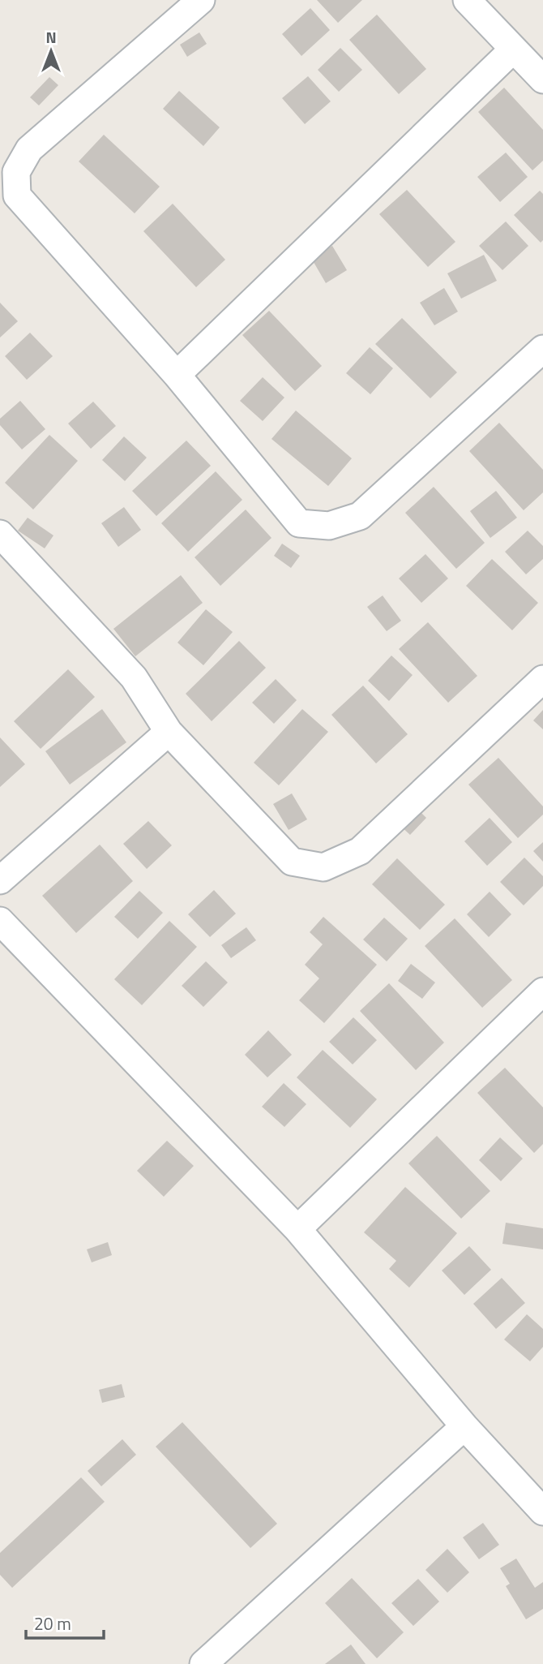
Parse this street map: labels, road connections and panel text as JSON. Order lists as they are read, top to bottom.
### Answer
{
  "scale_bar": "20 m",
  "north": "top"
}
